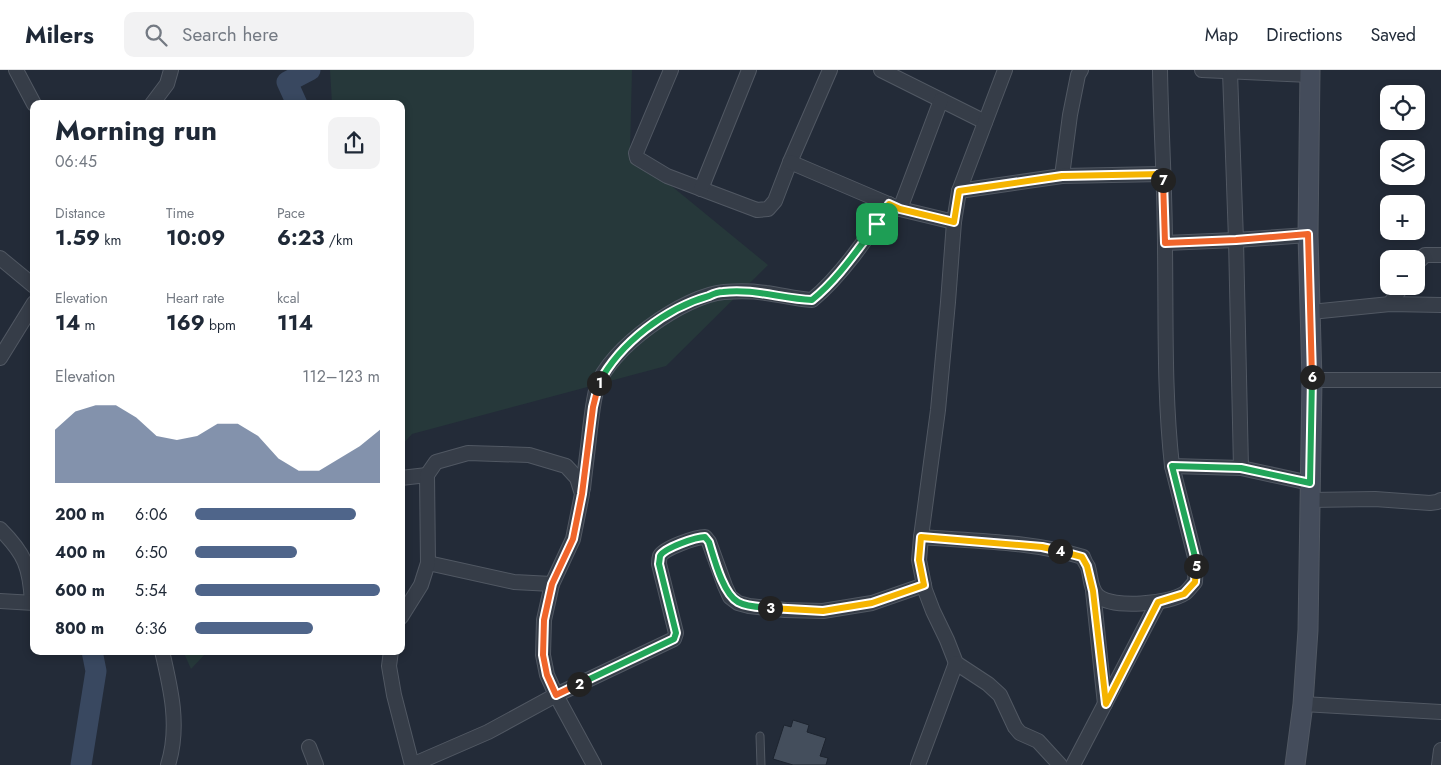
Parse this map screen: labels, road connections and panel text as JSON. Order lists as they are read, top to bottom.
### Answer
{
  "page": {
    "header": "Milers",
    "search": "Search here",
    "nav": ["Map", "Directions", "Saved"],
    "map_buttons": ["+", "−"],
    "heading": ["Morning run", "06:45"],
    "pins": [
      "7",
      "6",
      "1",
      "4",
      "5",
      "3",
      "2"
    ],
    "stats": [
      ["Distance", "1.59 km"],
      ["Time", "10:09"],
      ["Pace", "6:23 /km"],
      ["Elevation", "14 m"],
      ["Heart rate", "169 bpm"],
      ["kcal", "114"]
    ],
    "chart": ["Elevation", "112–123 m"],
    "list": [
      {
        "name": "200 m",
        "note": "6:06"
      },
      {
        "name": "400 m",
        "note": "6:50"
      },
      {
        "name": "600 m",
        "note": "5:54"
      },
      {
        "name": "800 m",
        "note": "6:36"
      }
    ]
  }
}
